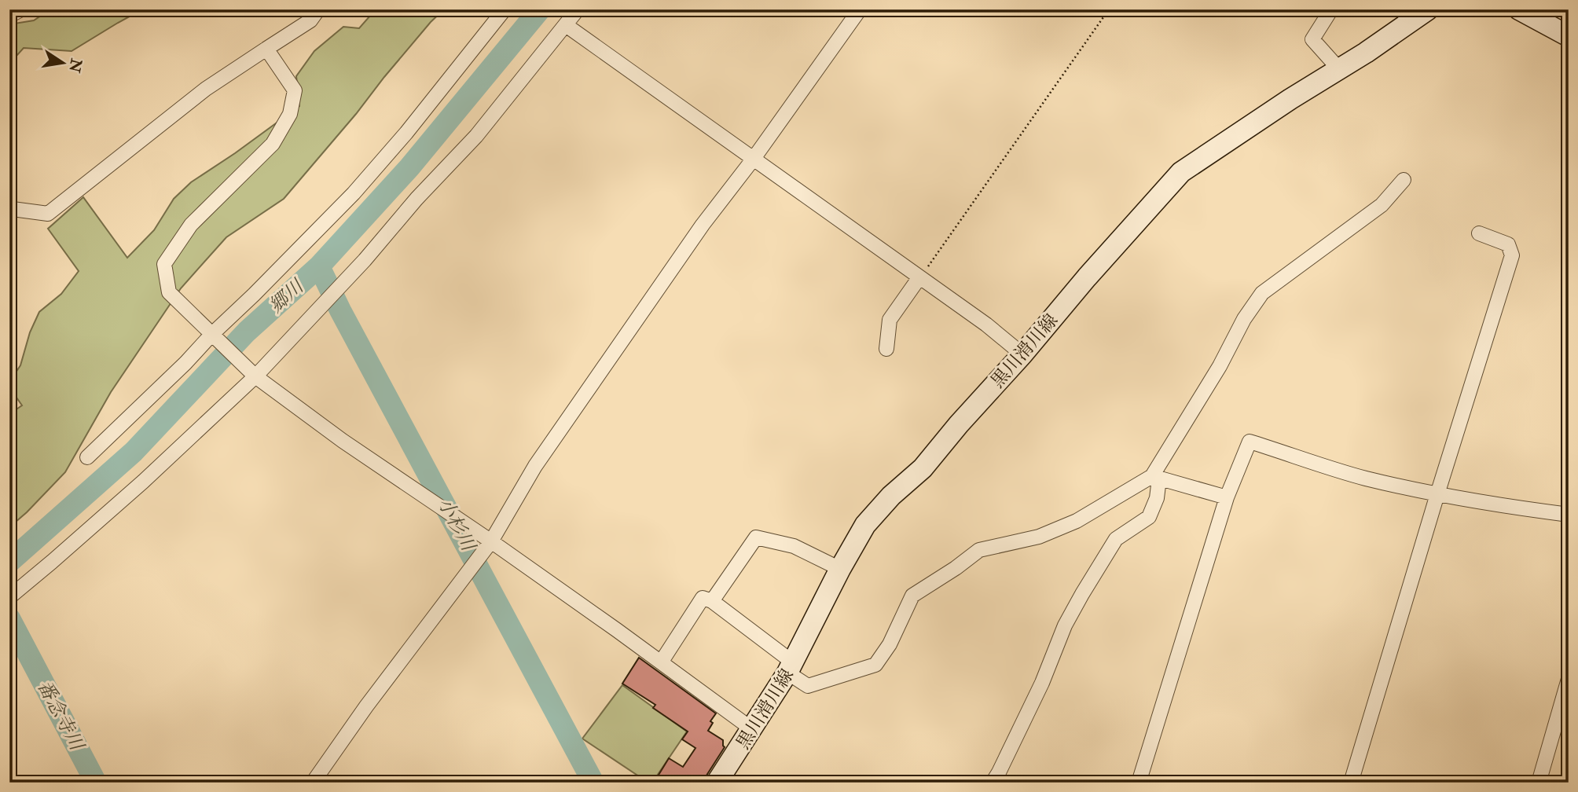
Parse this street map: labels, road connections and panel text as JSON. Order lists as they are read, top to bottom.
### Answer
{
  "streets": {
    "main road": ["黒川滑川線"]
  },
  "water": ["郷川", "小杉川", "番念寺川"],
  "north": "right"
}
